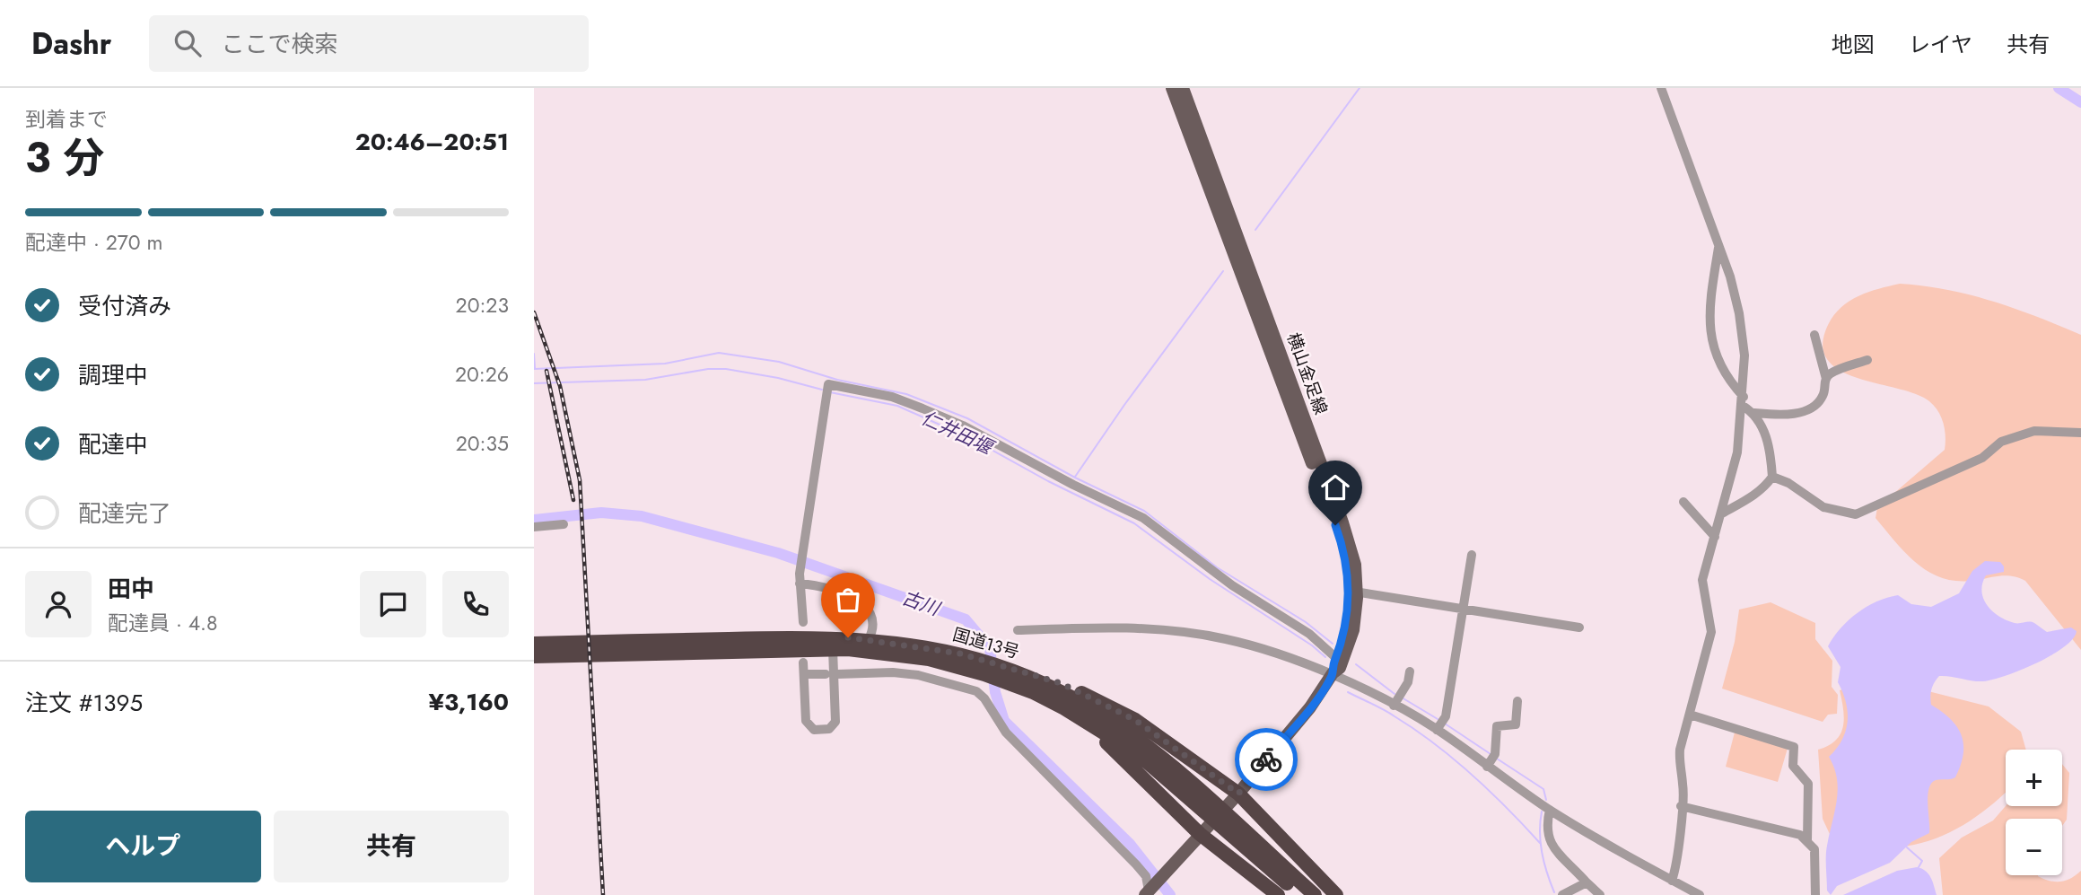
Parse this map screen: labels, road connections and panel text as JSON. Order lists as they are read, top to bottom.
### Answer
{
  "streets": {
    "highway": ["国道13号"],
    "main road": ["横山金足線"]
  },
  "water": ["仁井田堰", "古川"],
  "page": {
    "header": "Dashr",
    "search": "ここで検索",
    "nav": ["地図", "レイヤ", "共有"],
    "heading": ["3 分", "到着まで", "20:46–20:51"],
    "panel": [
      "田中",
      "配達員 · 4.8",
      "注文 #1395",
      "¥3,160"
    ],
    "bar": "配達中 · 270 m",
    "list": [
      ["受付済み", "20:23"],
      ["調理中", "20:26"],
      ["配達中", "20:35"],
      "配達完了"
    ],
    "map_buttons": ["+", "−"],
    "buttons": ["ヘルプ", "共有"]
  }
}
